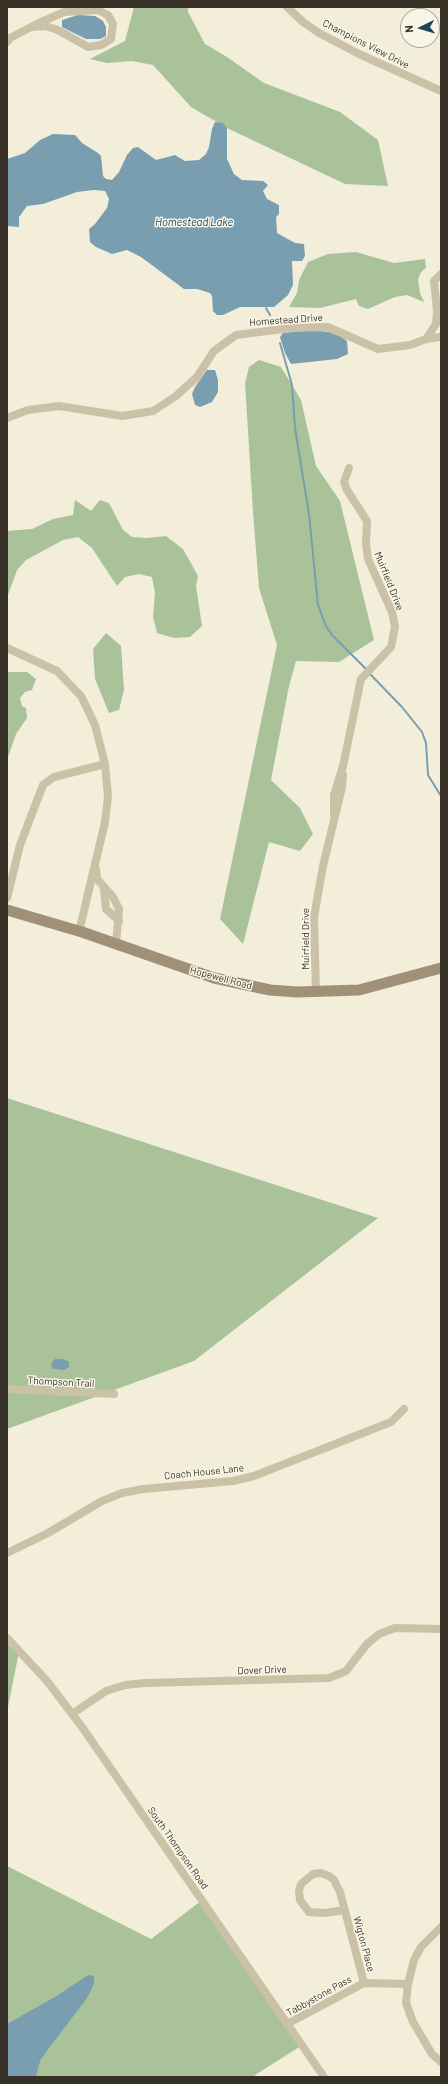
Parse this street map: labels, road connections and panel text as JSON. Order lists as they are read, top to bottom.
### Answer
{
  "streets": {
    "street": [
      "Champions View Drive",
      "Homestead Drive",
      "Muirfield Drive",
      "Hopewell Road",
      "Thompson Trail",
      "Coach House Lane",
      "Dover Drive",
      "South Thompson Road",
      "Wigton Place",
      "Tabbystone Pass"
    ]
  },
  "crossings": [
    ["Muirfield Drive", "Hopewell Road"],
    ["Dover Drive", "South Thompson Road"],
    ["South Thompson Road", "Tabbystone Pass"],
    ["Wigton Place", "Tabbystone Pass"]
  ],
  "water": ["Homestead Lake"],
  "north": "left"
}
